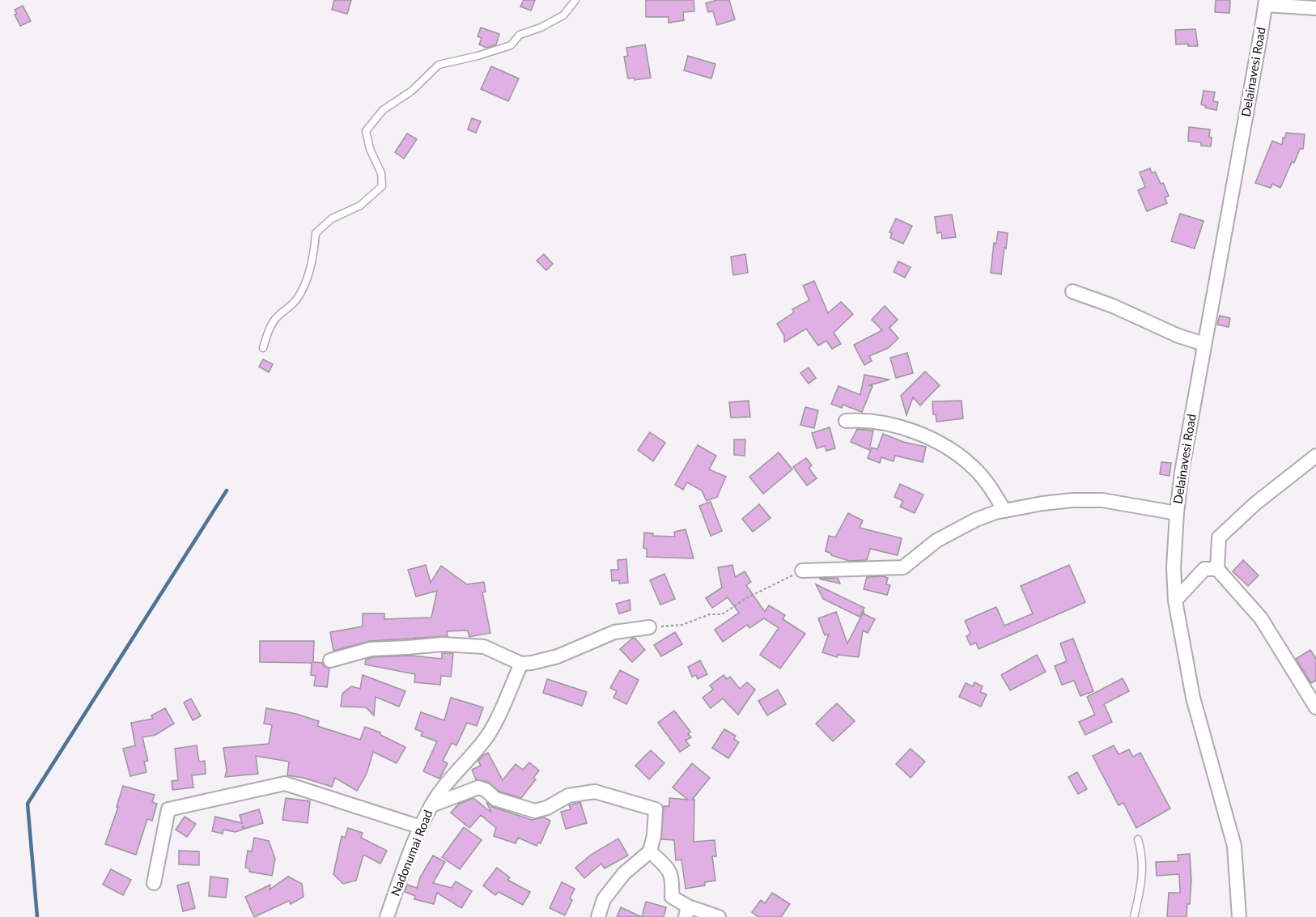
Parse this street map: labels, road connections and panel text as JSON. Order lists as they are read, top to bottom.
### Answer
{
  "streets": {
    "street": ["Delainavesi Road", "Nadonumai Road"]
  }
}
